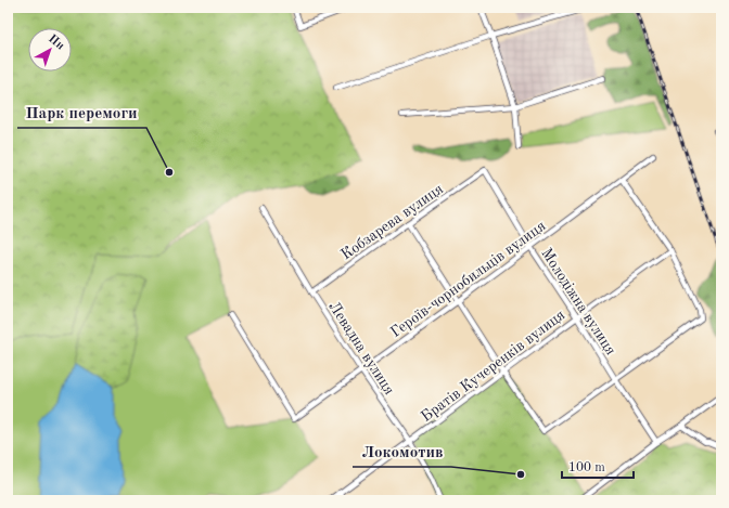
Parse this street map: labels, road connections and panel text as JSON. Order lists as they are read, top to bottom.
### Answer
{
  "streets": {
    "street": [
      "Кобзарева вулиця",
      "Героїв-чорнобильців вулиця",
      "Молодіжна вулиця",
      "Левадна вулиця",
      "Братів Кучеренків вулиця"
    ]
  },
  "crossings": [
    ["Кобзарева вулиця", "Молодіжна вулиця"],
    ["Кобзарева вулиця", "Левадна вулиця"],
    ["Героїв-чорнобильців вулиця", "Молодіжна вулиця"],
    ["Героїв-чорнобильців вулиця", "Левадна вулиця"],
    ["Молодіжна вулиця", "Братів Кучеренків вулиця"],
    ["Левадна вулиця", "Братів Кучеренків вулиця"]
  ],
  "places": ["Парк перемоги", "Локомотив"],
  "scale_bar": "100 m",
  "north": "top right"
}
